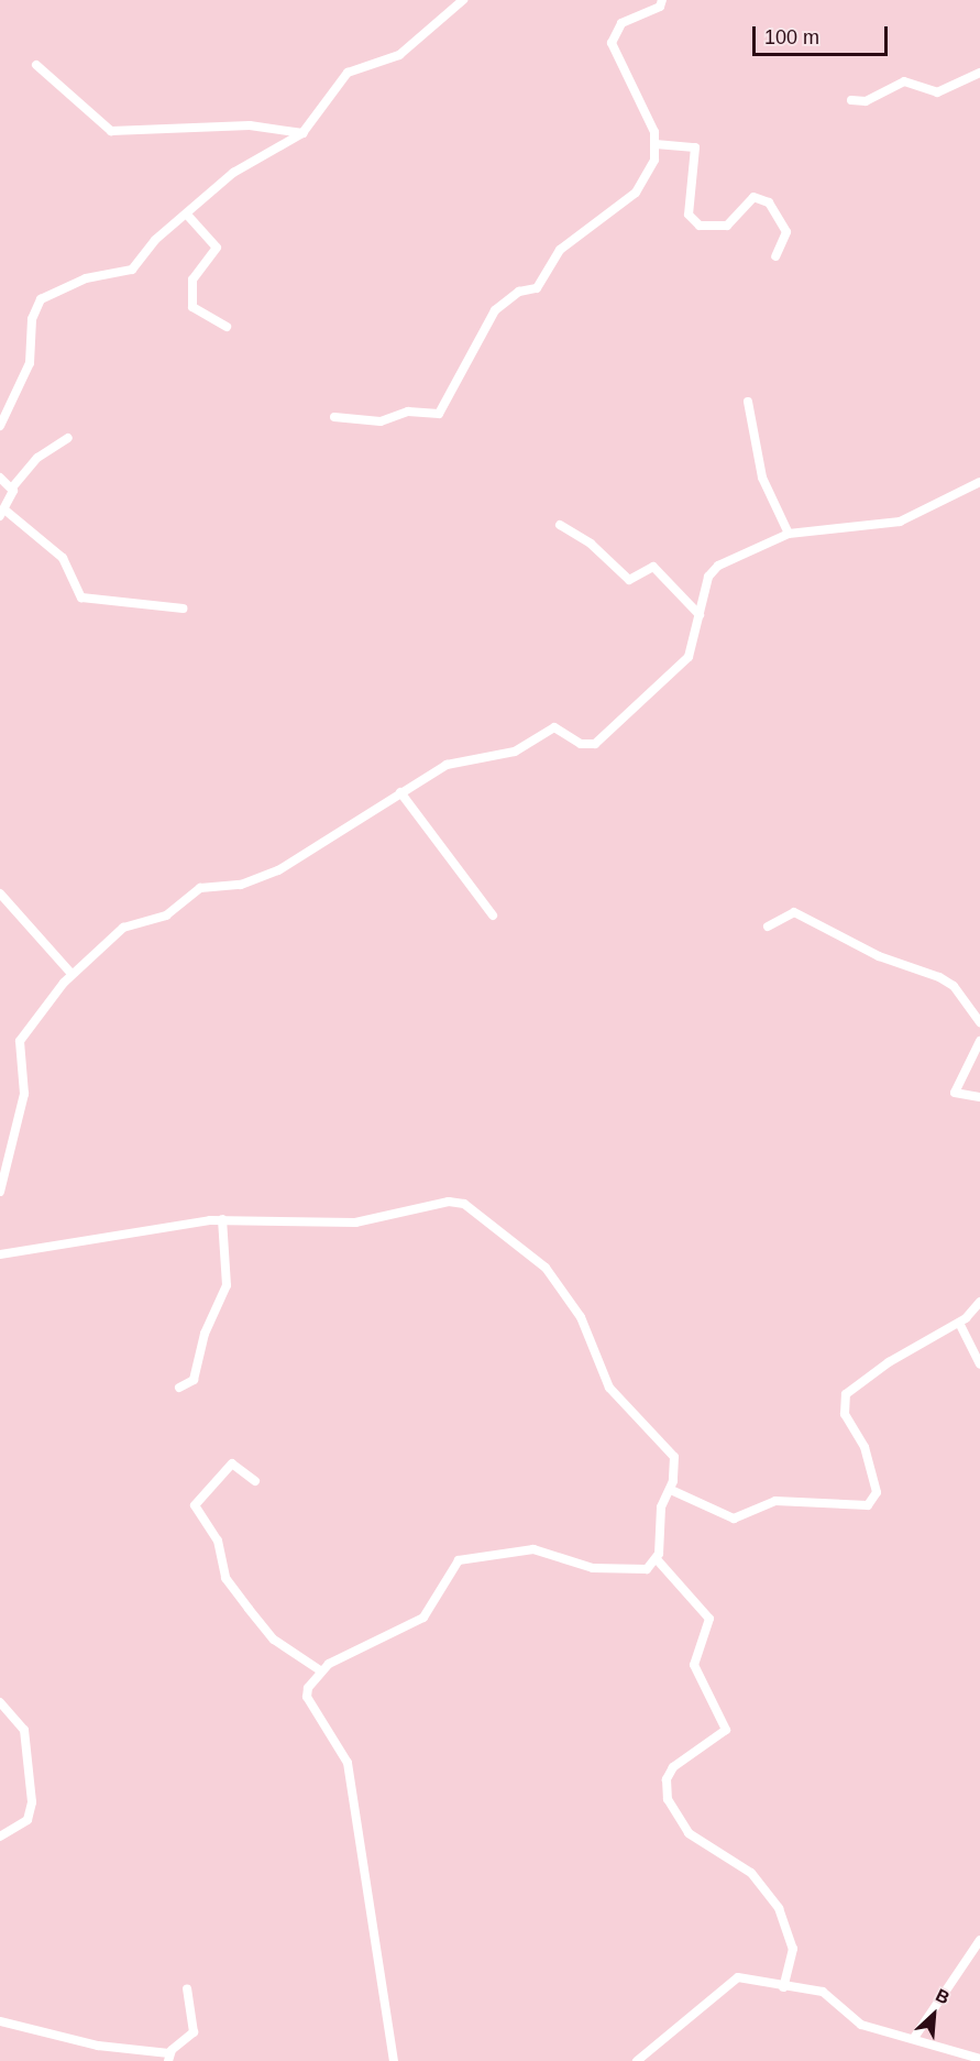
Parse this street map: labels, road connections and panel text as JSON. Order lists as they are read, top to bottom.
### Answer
{
  "scale_bar": "100 m",
  "north": "top right"
}
